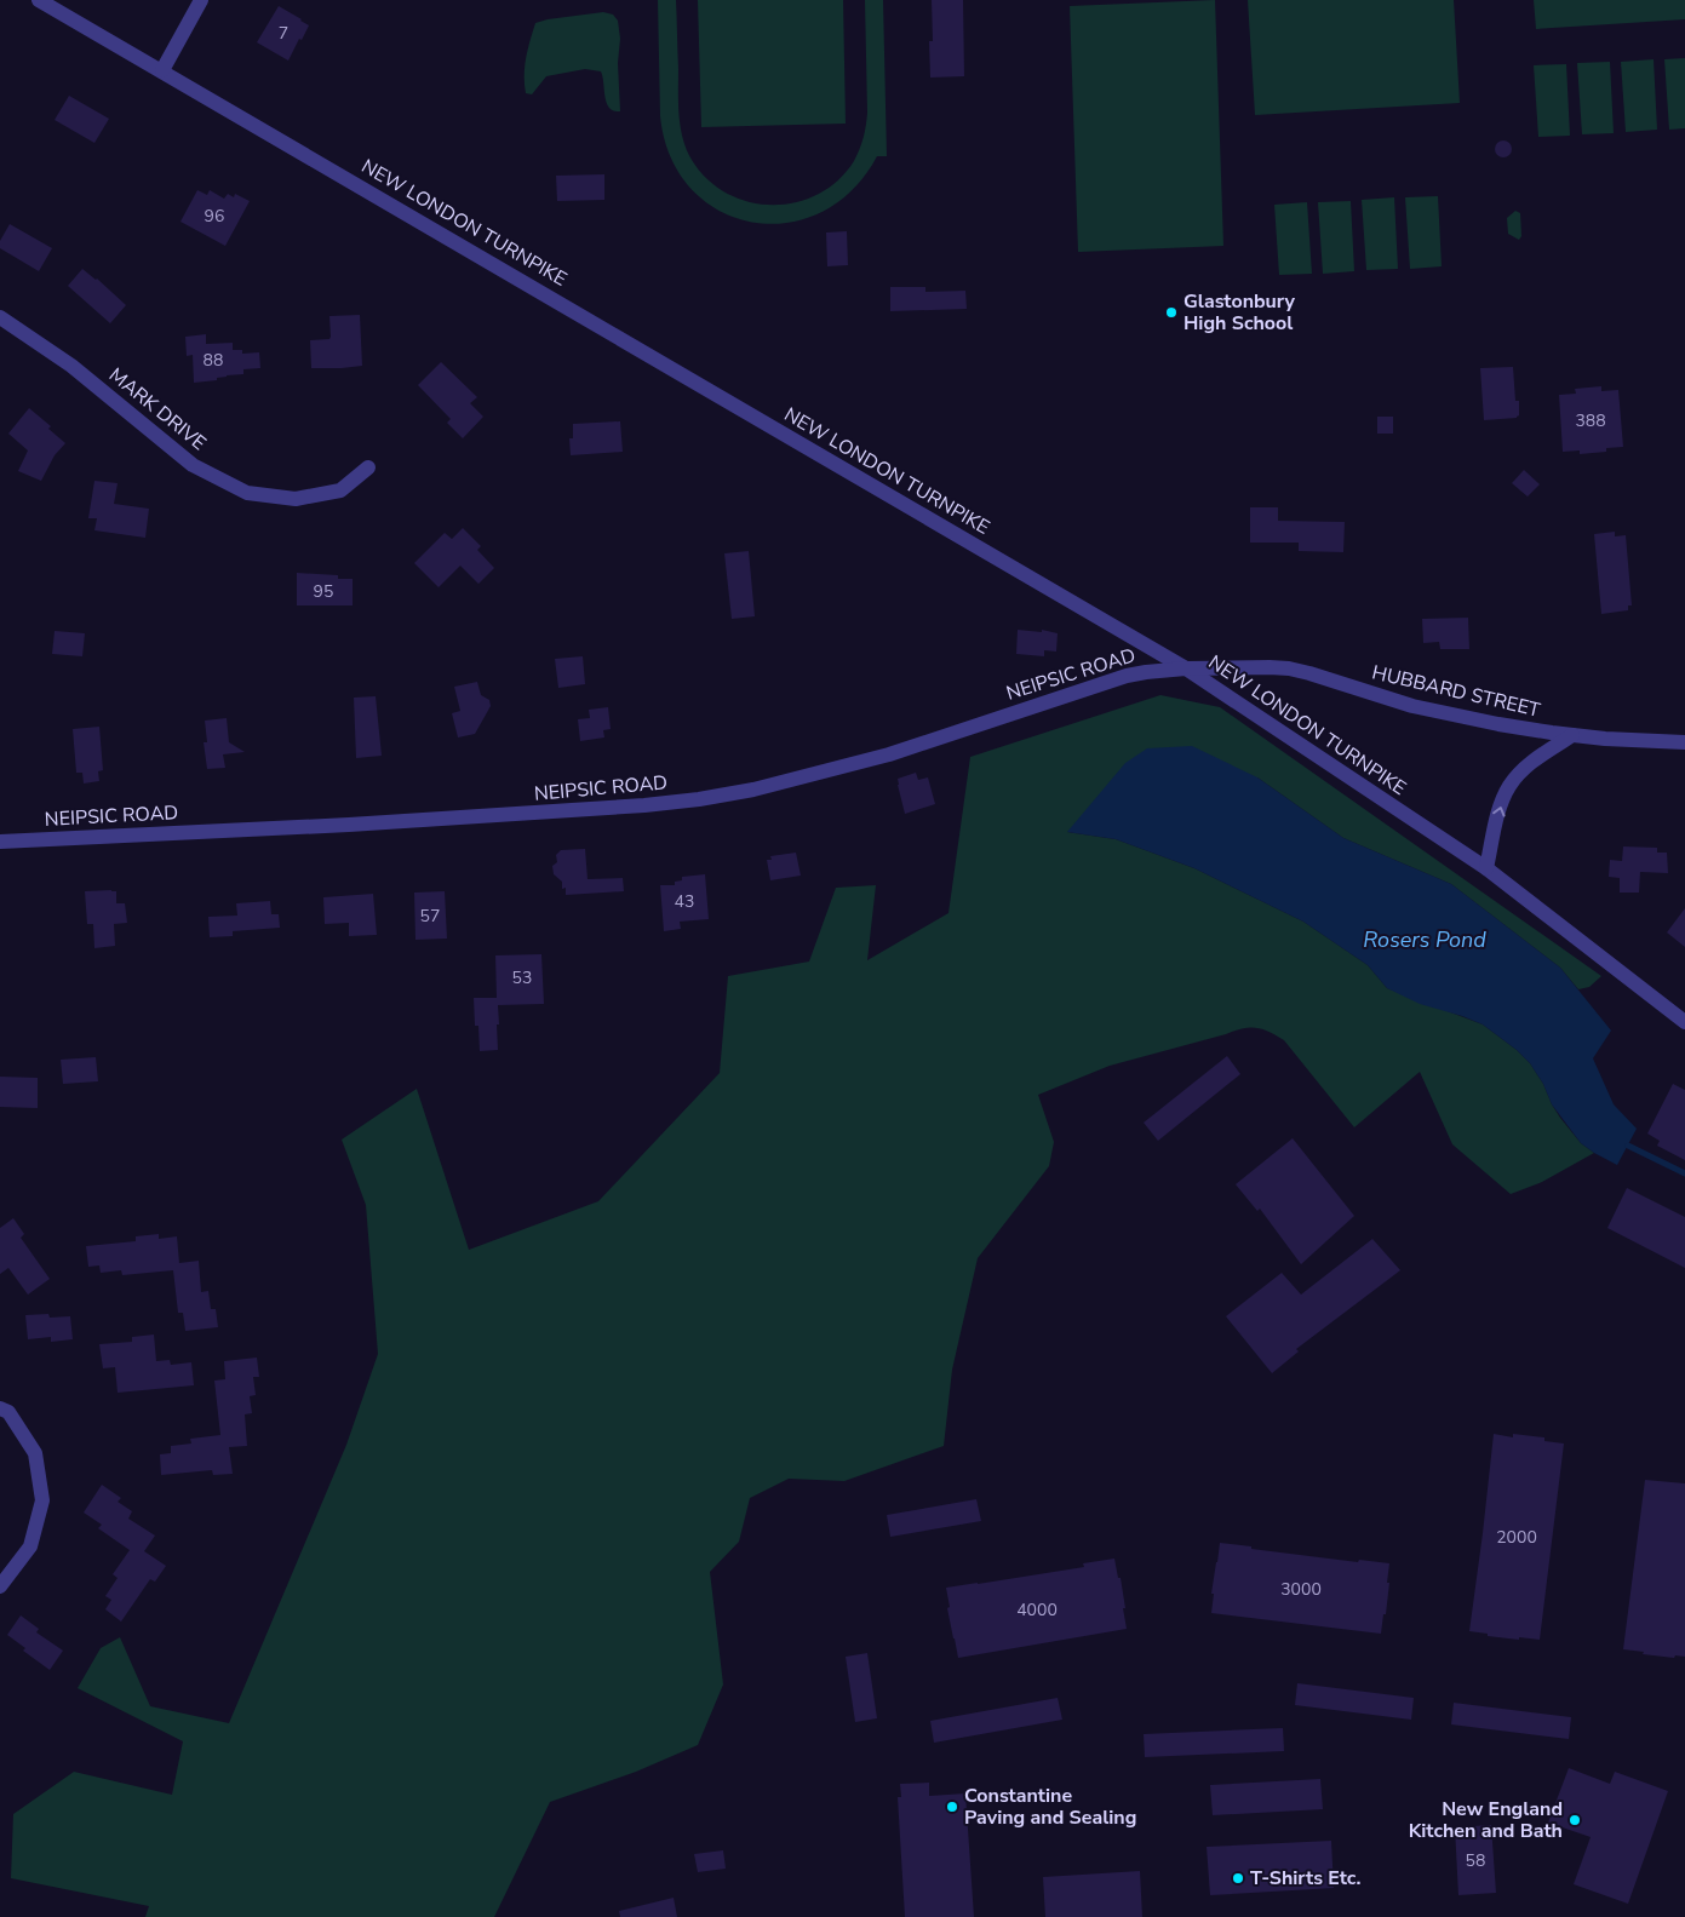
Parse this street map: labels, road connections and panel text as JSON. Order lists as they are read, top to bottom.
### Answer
{
  "streets": {
    "street": [
      "NEW LONDON TURNPIKE",
      "MARK DRIVE",
      "NEIPSIC ROAD",
      "HUBBARD STREET"
    ]
  },
  "crossings": [
    ["NEW LONDON TURNPIKE", "NEIPSIC ROAD"],
    ["NEW LONDON TURNPIKE", "HUBBARD STREET"],
    ["NEIPSIC ROAD", "HUBBARD STREET"]
  ],
  "water": ["Rosers Pond"],
  "places": [
    "Glastonbury High School",
    "Constantine Paving and Sealing",
    "New England Kitchen and Bath",
    "T-Shirts Etc."
  ],
  "house_numbers": [
    "7",
    "96",
    "88",
    "388",
    "95",
    "43",
    "57",
    "53",
    "2000",
    "3000",
    "4000",
    "58"
  ]
}
